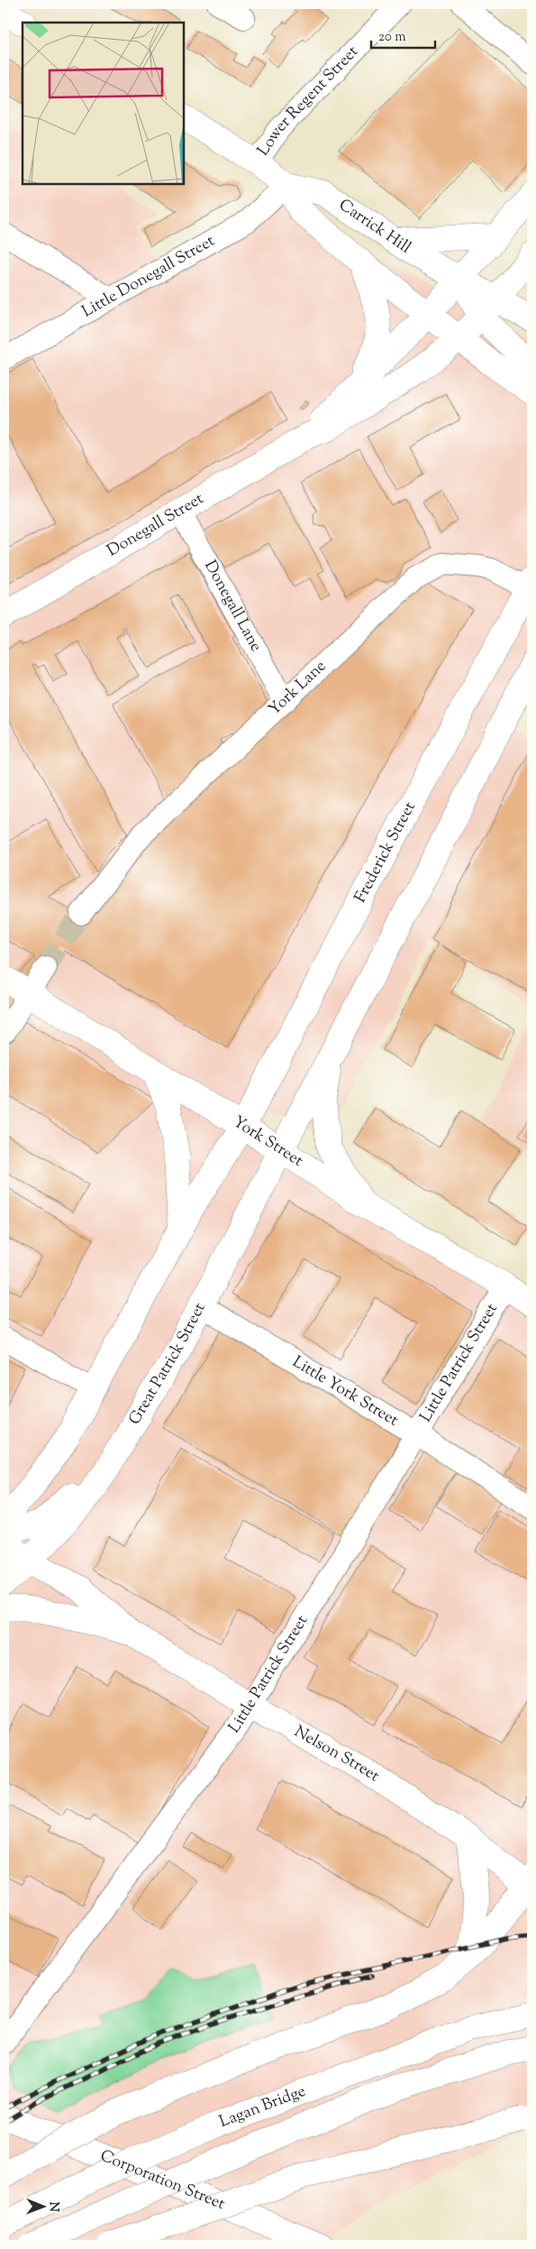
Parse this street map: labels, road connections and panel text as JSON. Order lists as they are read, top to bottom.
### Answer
{
  "streets": {
    "main road": [
      "Carrick Hill",
      "Donegall Street",
      "Frederick Street",
      "York Street",
      "Great Patrick Street",
      "Nelson Street",
      "Lagan Bridge",
      "Corporation Street"
    ],
    "street": [
      "Lower Regent Street",
      "Little Donegall Street",
      "Donegall Lane",
      "York Lane",
      "Little Patrick Street",
      "Little York Street"
    ]
  },
  "crossings": [
    ["Lower Regent Street", "Carrick Hill"],
    ["Carrick Hill", "Little Donegall Street"],
    ["Carrick Hill", "Donegall Street"],
    ["Donegall Street", "Donegall Lane"],
    ["Donegall Lane", "York Lane"],
    ["York Lane", "Frederick Street"],
    ["Frederick Street", "York Street"],
    ["York Street", "Little Patrick Street"],
    ["York Street", "Great Patrick Street"],
    ["Little Patrick Street", "Little York Street"],
    ["Little Patrick Street", "Nelson Street"],
    ["Great Patrick Street", "Little York Street"],
    ["Great Patrick Street", "Nelson Street"]
  ],
  "scale_bar": "20 m",
  "north": "right"
}
